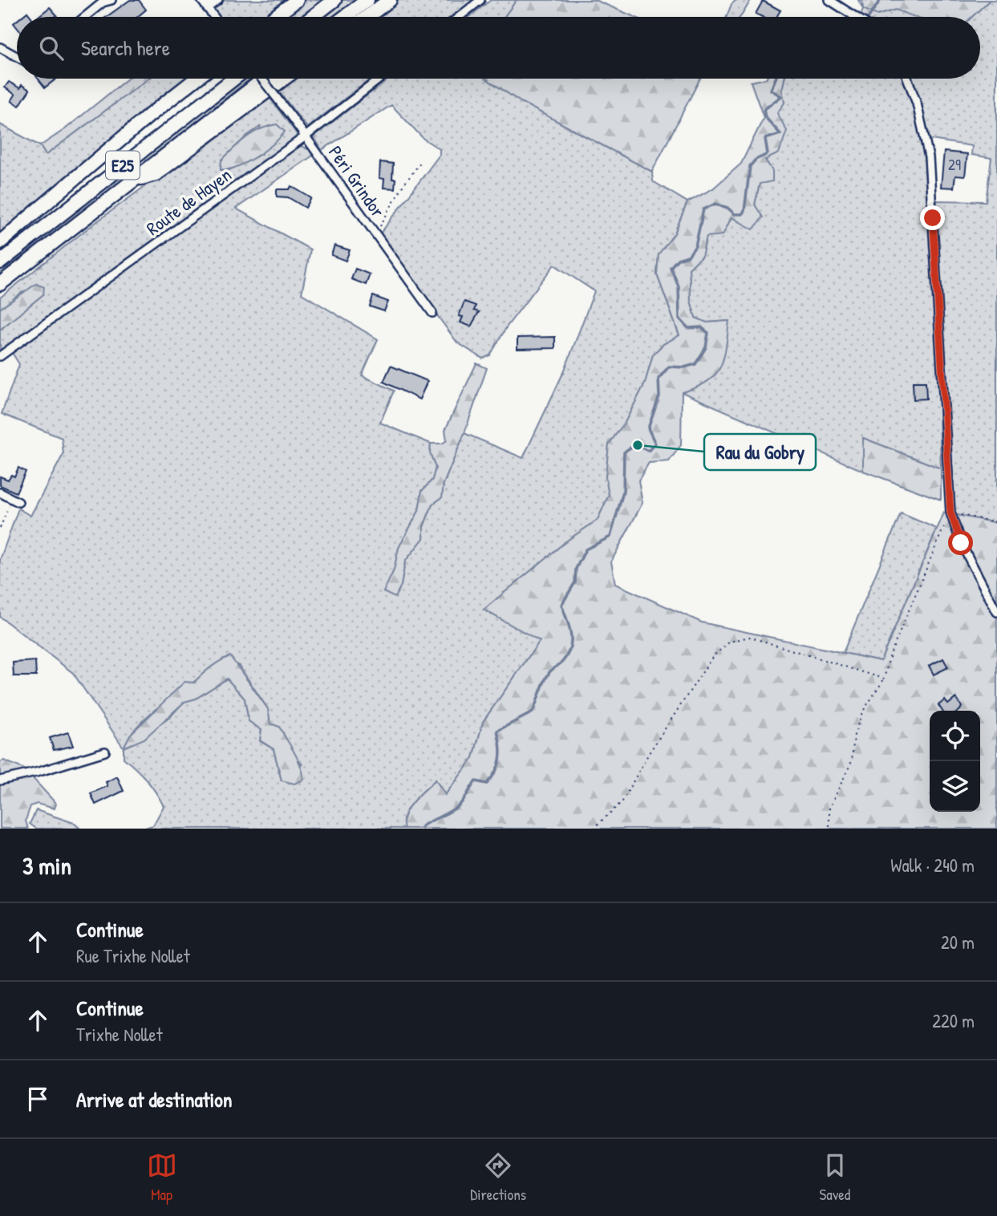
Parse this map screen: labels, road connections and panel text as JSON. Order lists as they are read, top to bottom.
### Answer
{
  "streets": {
    "highway": ["E25"],
    "street": ["Péri Grindor", "Route de Hayen"]
  },
  "crossings": [
    ["Péri Grindor", "Route de Hayen"]
  ],
  "places": ["Rau du Gobry"],
  "house_numbers": ["29"],
  "page": {
    "search": "Search here",
    "heading": ["3 min", "Walk · 240 m"],
    "list": [
      ["Continue", "Rue Trixhe Nollet", "20 m"],
      ["Continue", "Trixhe Nollet", "220 m"],
      "Arrive at destination"
    ],
    "nav": ["Map", "Directions", "Saved"]
  }
}
